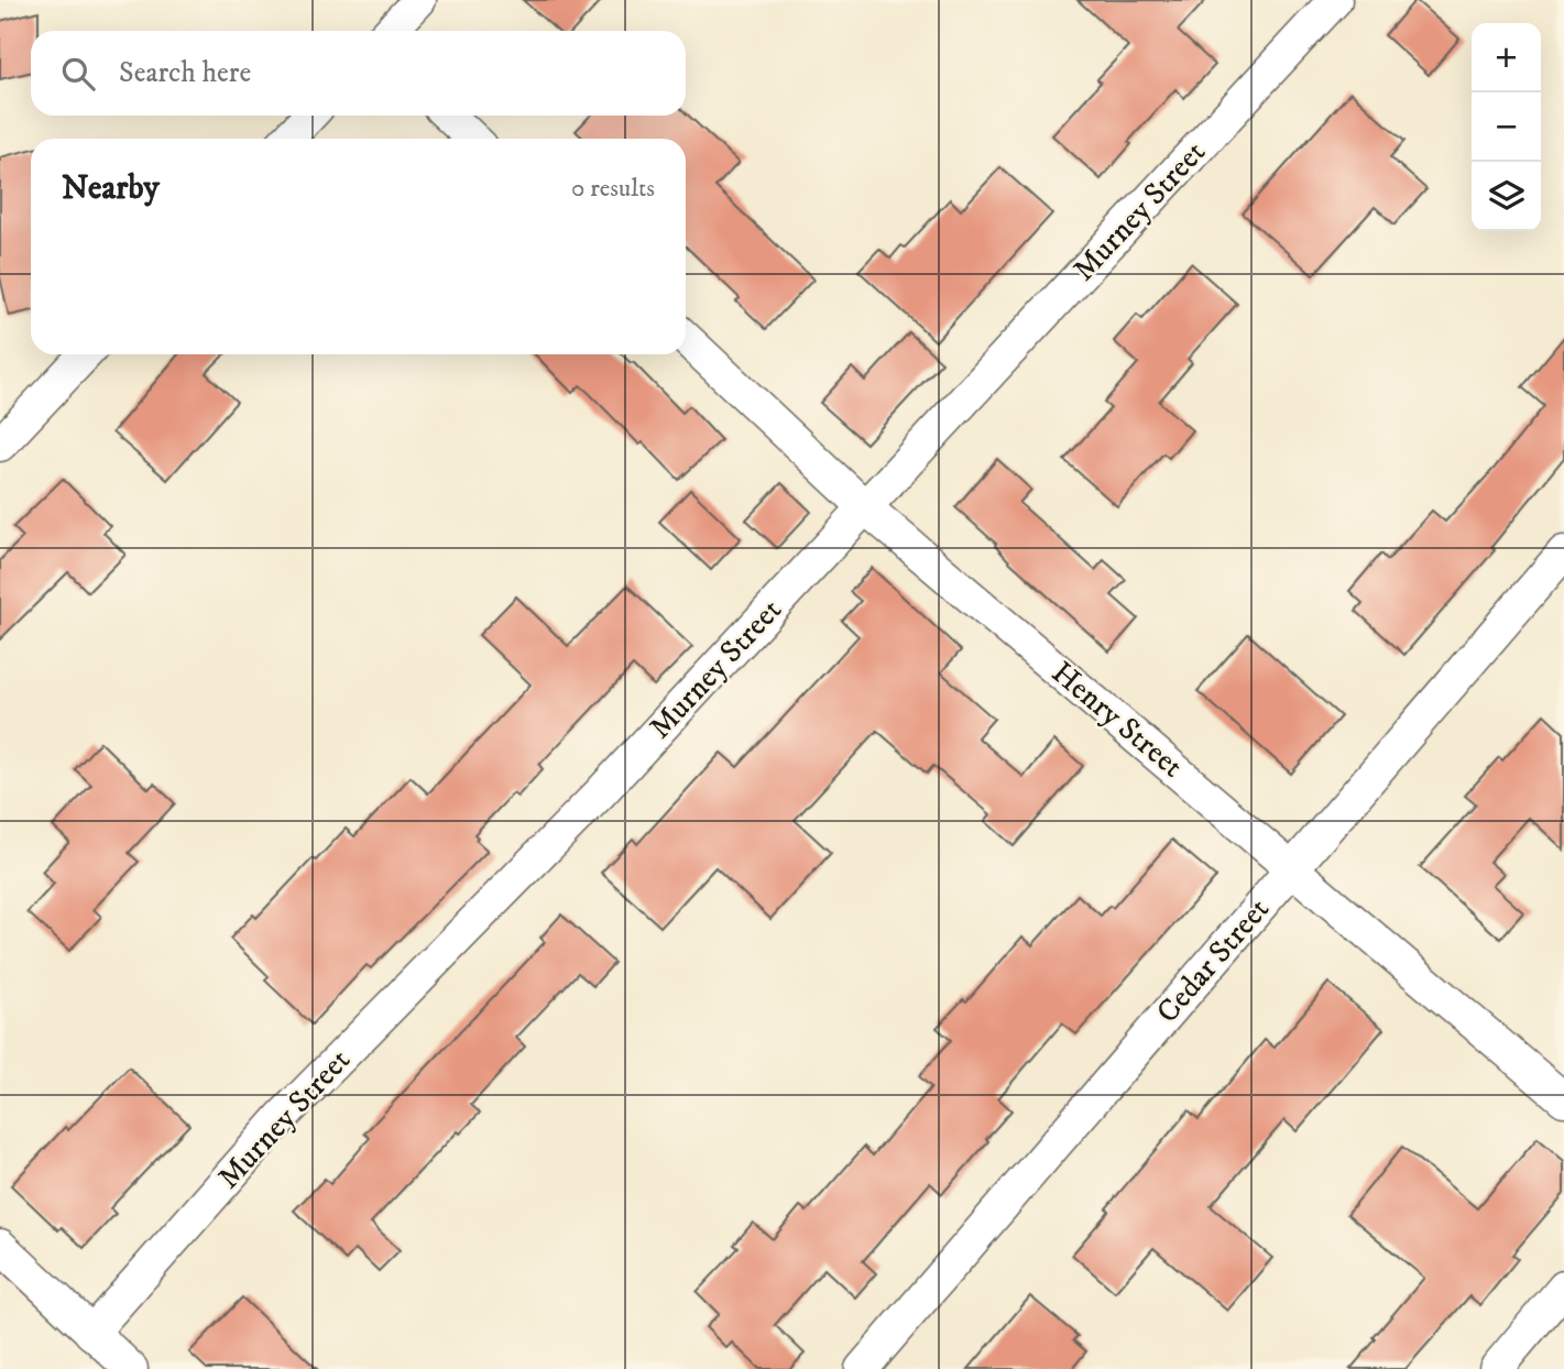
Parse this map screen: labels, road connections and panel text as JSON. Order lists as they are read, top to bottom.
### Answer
{
  "streets": {
    "street": ["Murney Street", "Henry Street", "Cedar Street"]
  },
  "crossings": [
    ["Murney Street", "Henry Street"],
    ["Henry Street", "Cedar Street"]
  ],
  "page": {
    "map_buttons": ["+", "−"],
    "search": "Search here",
    "heading": ["Nearby", "0 results"]
  }
}
